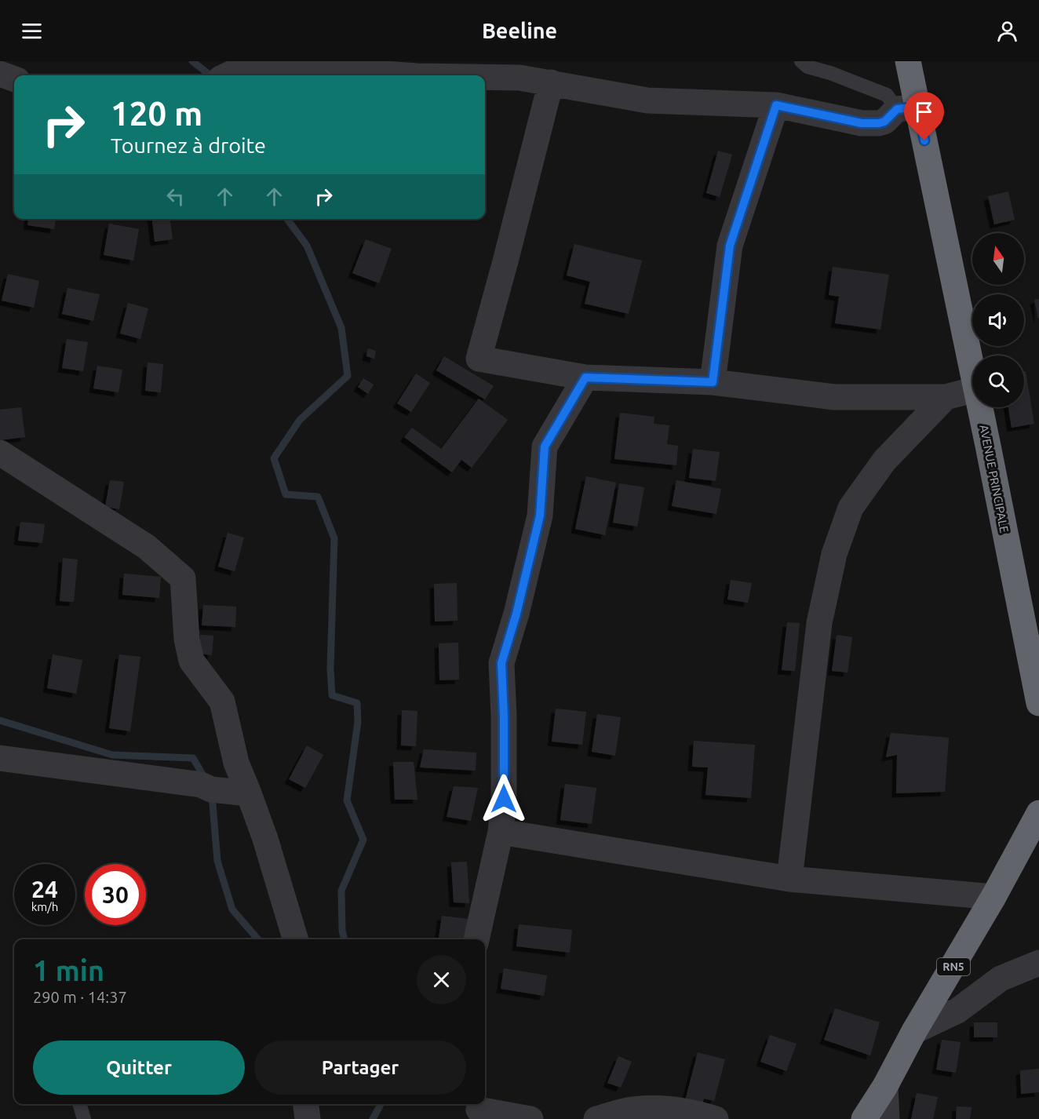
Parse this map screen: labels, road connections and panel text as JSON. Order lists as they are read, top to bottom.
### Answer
{
  "streets": {
    "highway": ["AVENUE PRINCIPALE", "RN5"]
  },
  "north": "top",
  "page": {
    "header": "Beeline",
    "turn": ["120 m", "Tournez à droite"],
    "speed": "24 km/h",
    "limit": "30",
    "heading": ["1 min", "290 m · 14:37"],
    "buttons": ["Quitter", "Partager"]
  }
}
